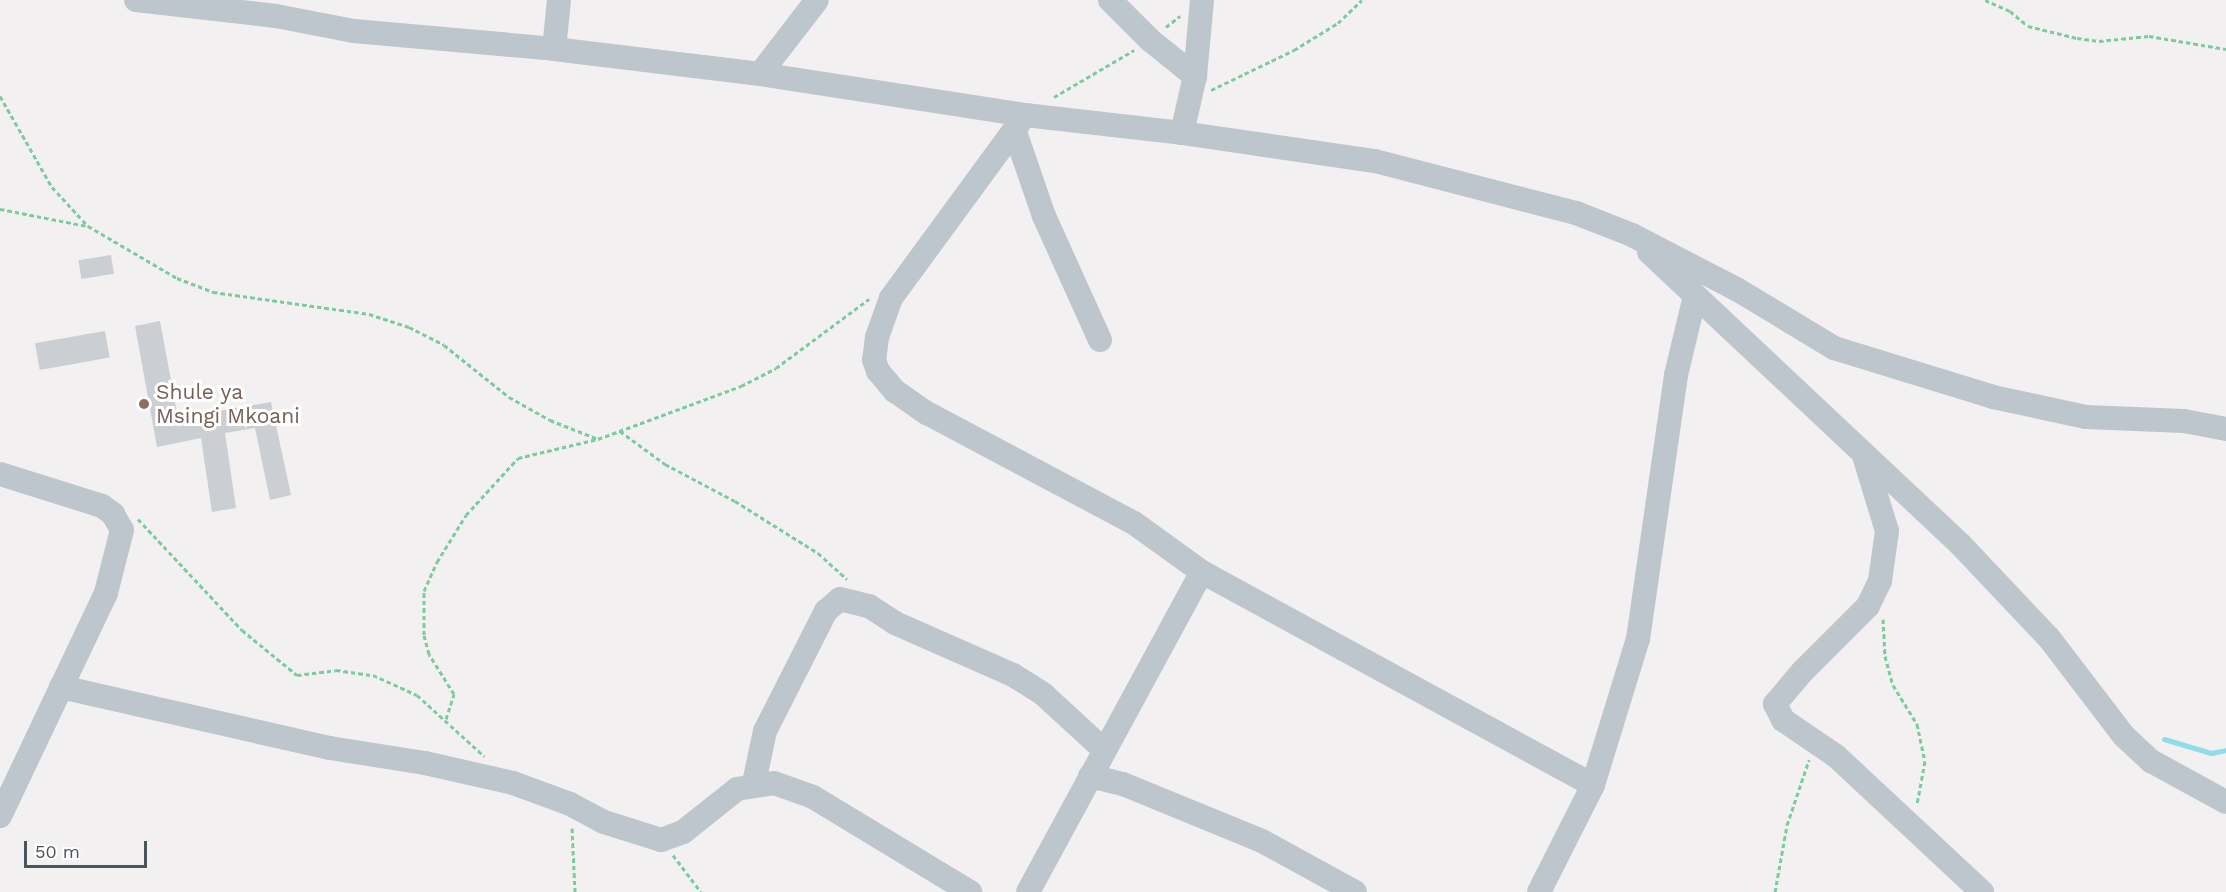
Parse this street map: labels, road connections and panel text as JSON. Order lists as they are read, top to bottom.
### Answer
{
  "places": ["Shule ya Msingi Mkoani"],
  "scale_bar": "50 m"
}
